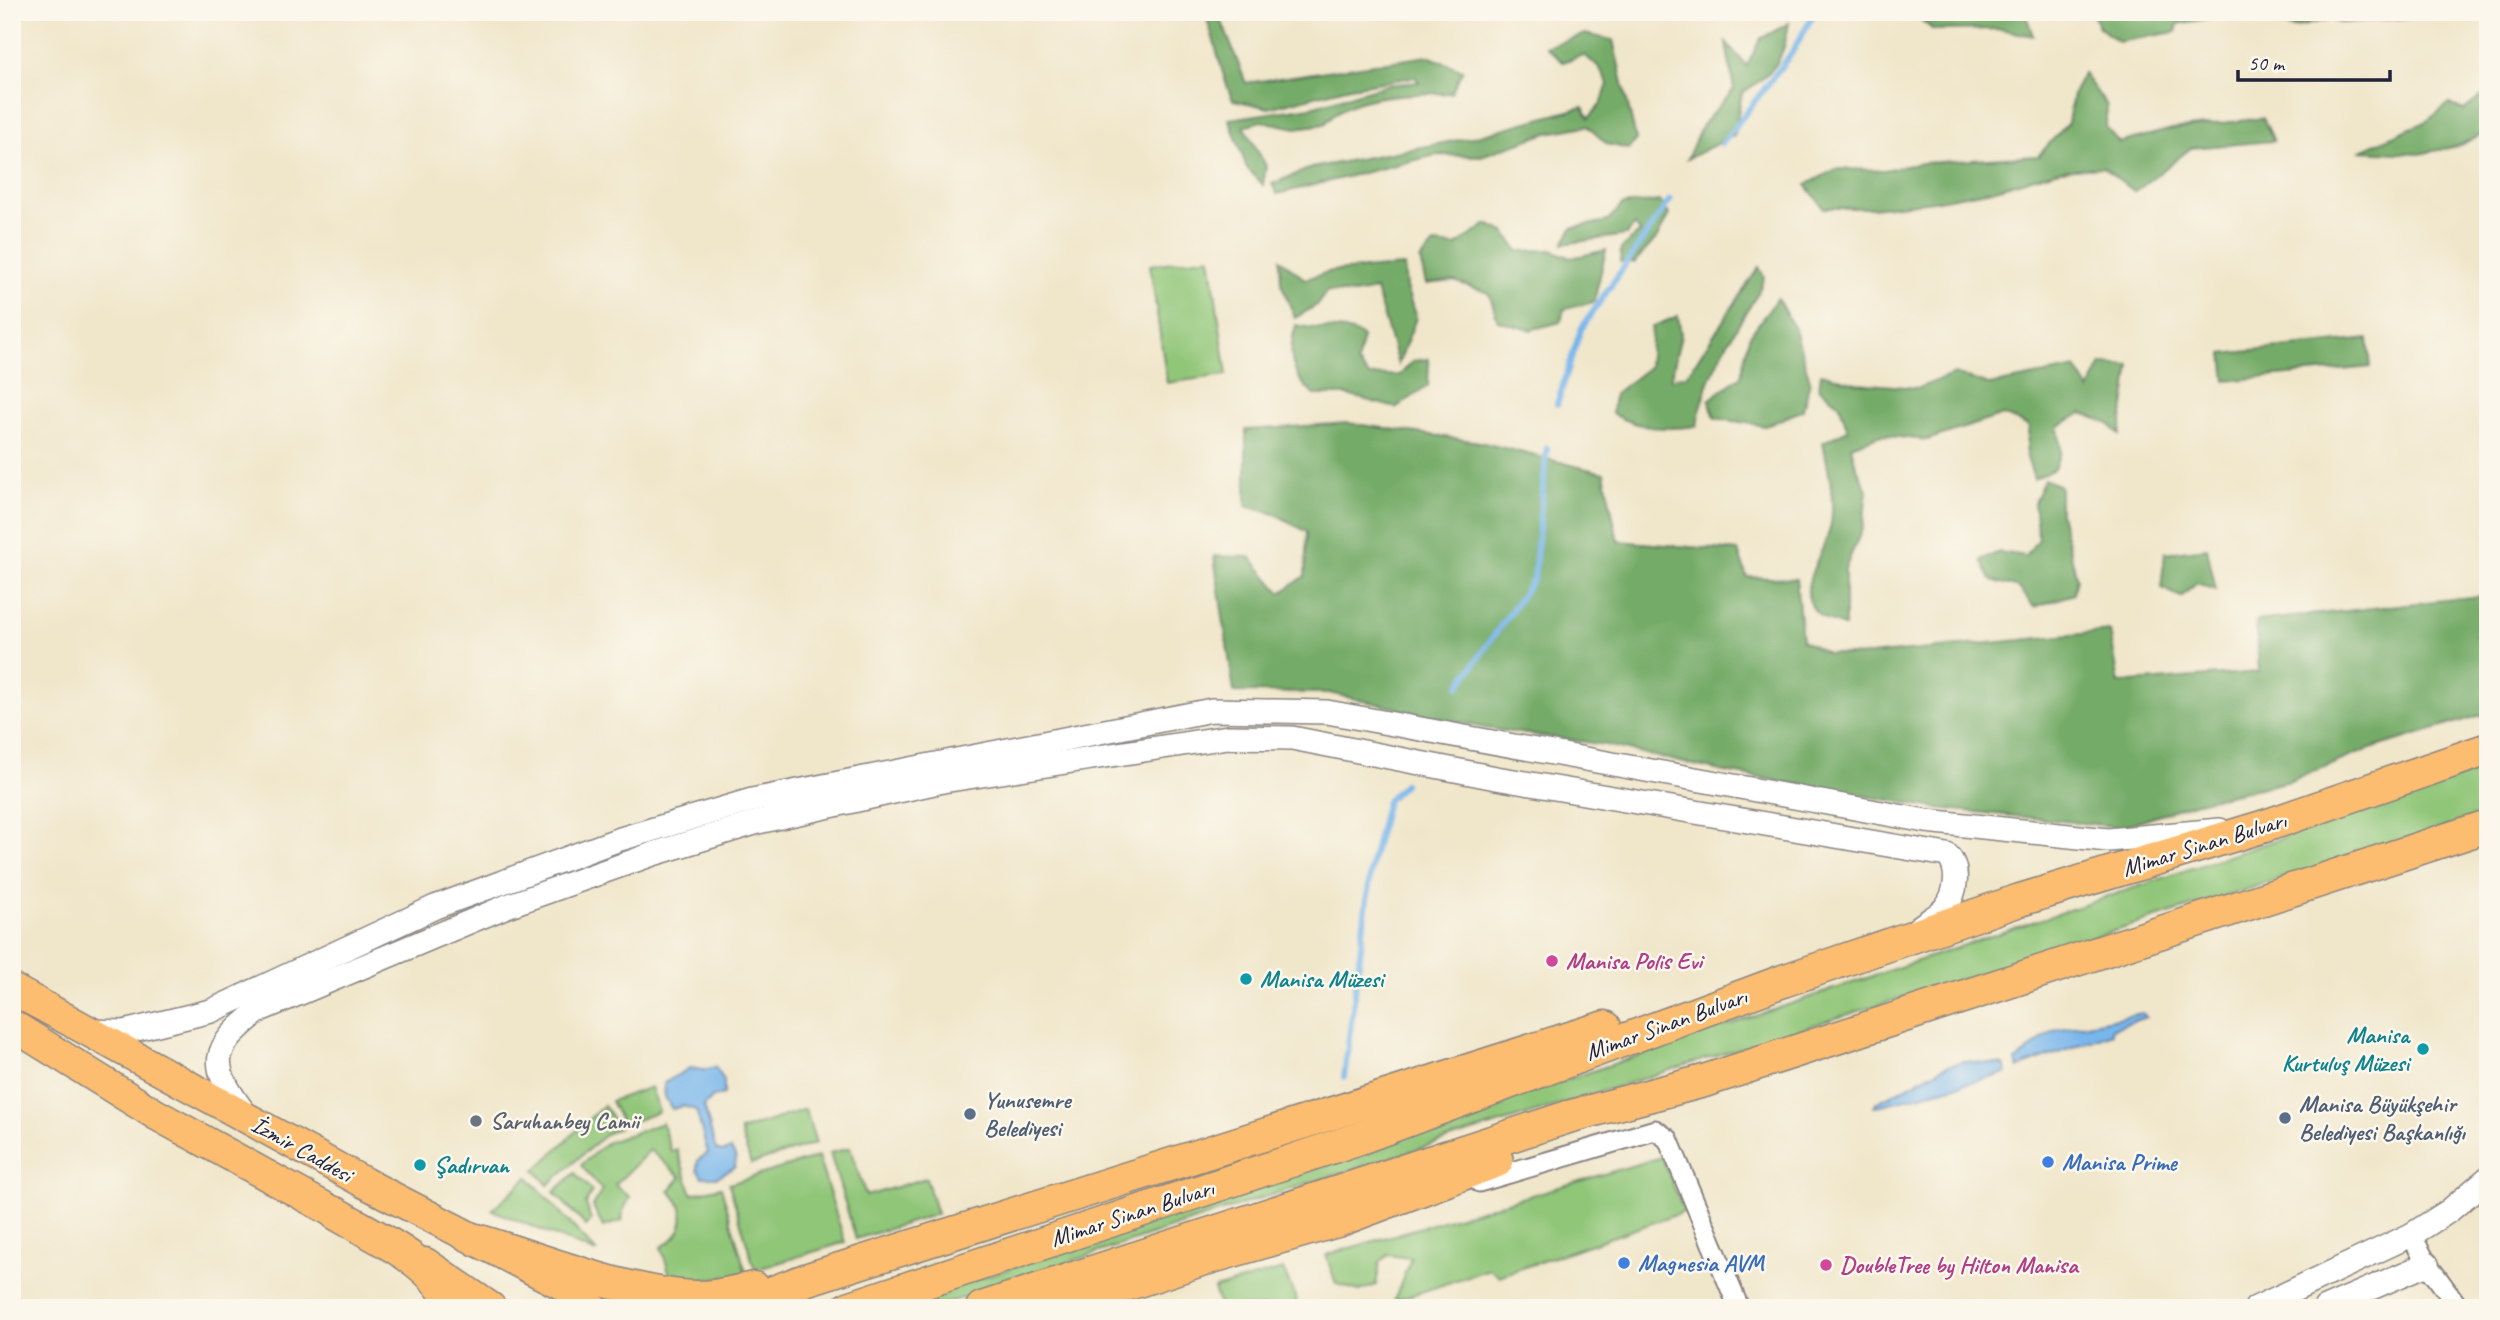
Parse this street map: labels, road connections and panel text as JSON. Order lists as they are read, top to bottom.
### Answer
{
  "streets": {
    "highway": ["Mimar Sinan Bulvarı"],
    "main road": ["İzmir Caddesi"]
  },
  "places": [
    "Manisa Polis Evi",
    "Manisa Müzesi",
    "Manisa Kurtuluş Müzesi",
    "Yunusemre Belediyesi",
    "Manisa Büyükşehir Belediyesi Başkanlığı",
    "Saruhanbey Camii",
    "Manisa Prime",
    "Şadırvan",
    "Magnesia AVM",
    "DoubleTree by Hilton Manisa"
  ],
  "scale_bar": "50 m"
}
